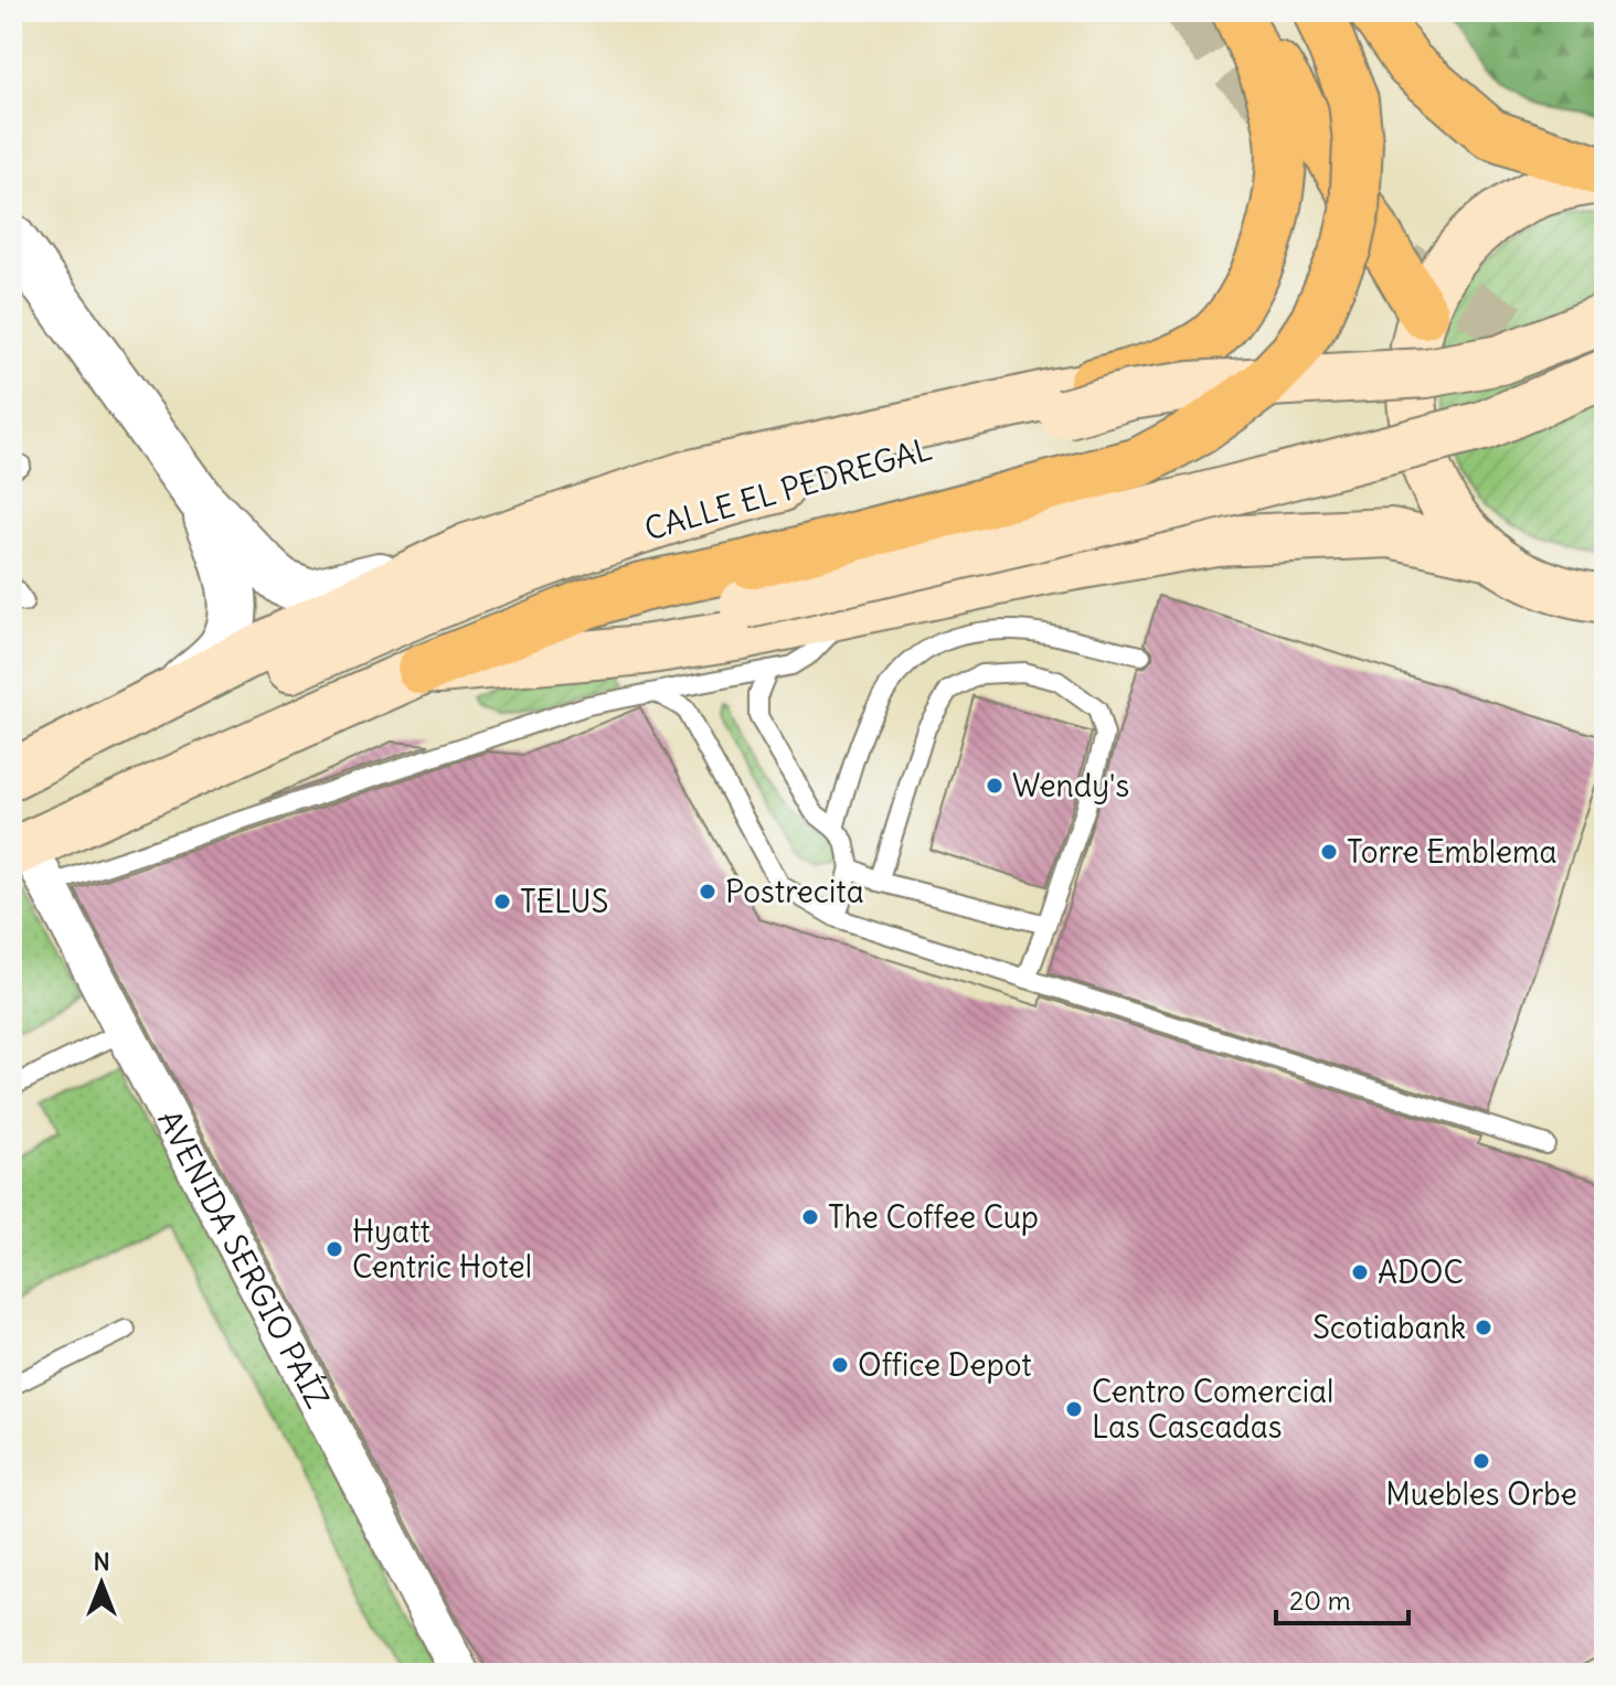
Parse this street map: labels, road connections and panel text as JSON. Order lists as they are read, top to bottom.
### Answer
{
  "streets": {
    "main road": ["CALLE EL PEDREGAL"],
    "street": ["AVENIDA SERGIO PAÍZ"]
  },
  "crossings": [
    ["CALLE EL PEDREGAL", "AVENIDA SERGIO PAÍZ"]
  ],
  "places": [
    "Wendy's",
    "Torre Emblema",
    "Postrecita",
    "TELUS",
    "The Coffee Cup",
    "Hyatt Centric Hotel",
    "ADOC",
    "Scotiabank",
    "Office Depot",
    "Centro Comercial Las Cascadas",
    "Muebles Orbe"
  ],
  "scale_bar": "20 m",
  "north": "top"
}
